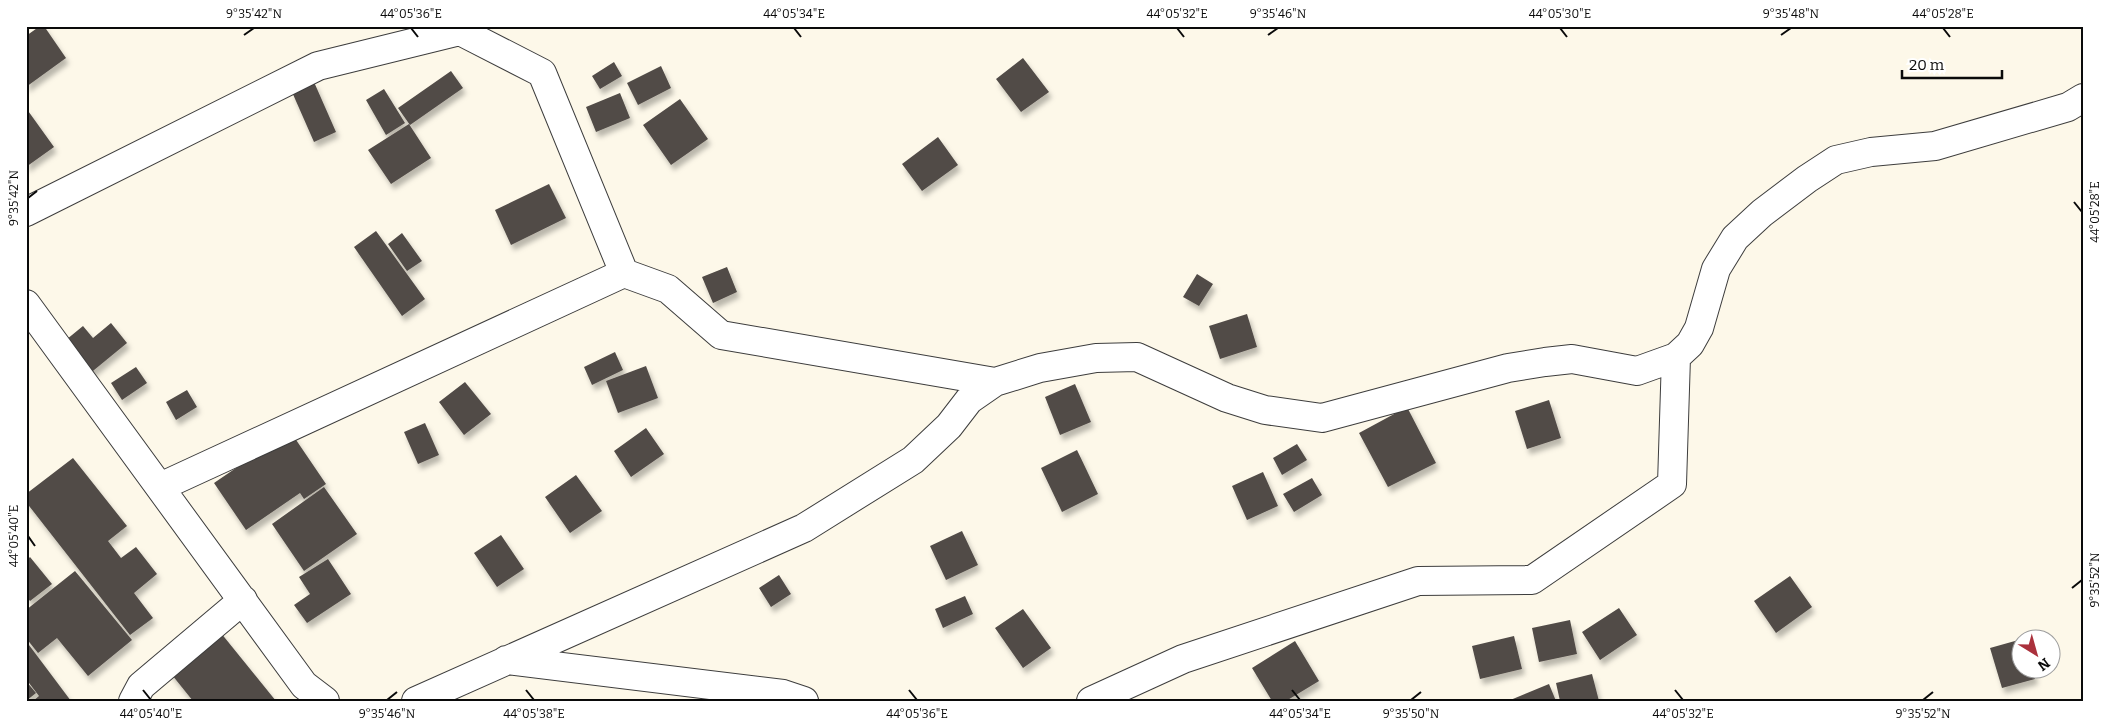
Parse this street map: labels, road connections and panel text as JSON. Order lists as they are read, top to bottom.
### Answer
{
  "scale_bar": "20 m",
  "north": "bottom right",
  "coordinates": [
    "9°35'42\"N",
    "44°05'36\"E",
    "44°05'34\"E",
    "44°05'32\"E",
    "9°35'46\"N",
    "44°05'30\"E",
    "9°35'48\"N",
    "44°05'28\"E",
    "44°05'40\"E",
    "9°35'52\"N",
    "44°05'38\"E",
    "9°35'50\"N"
  ]
}
